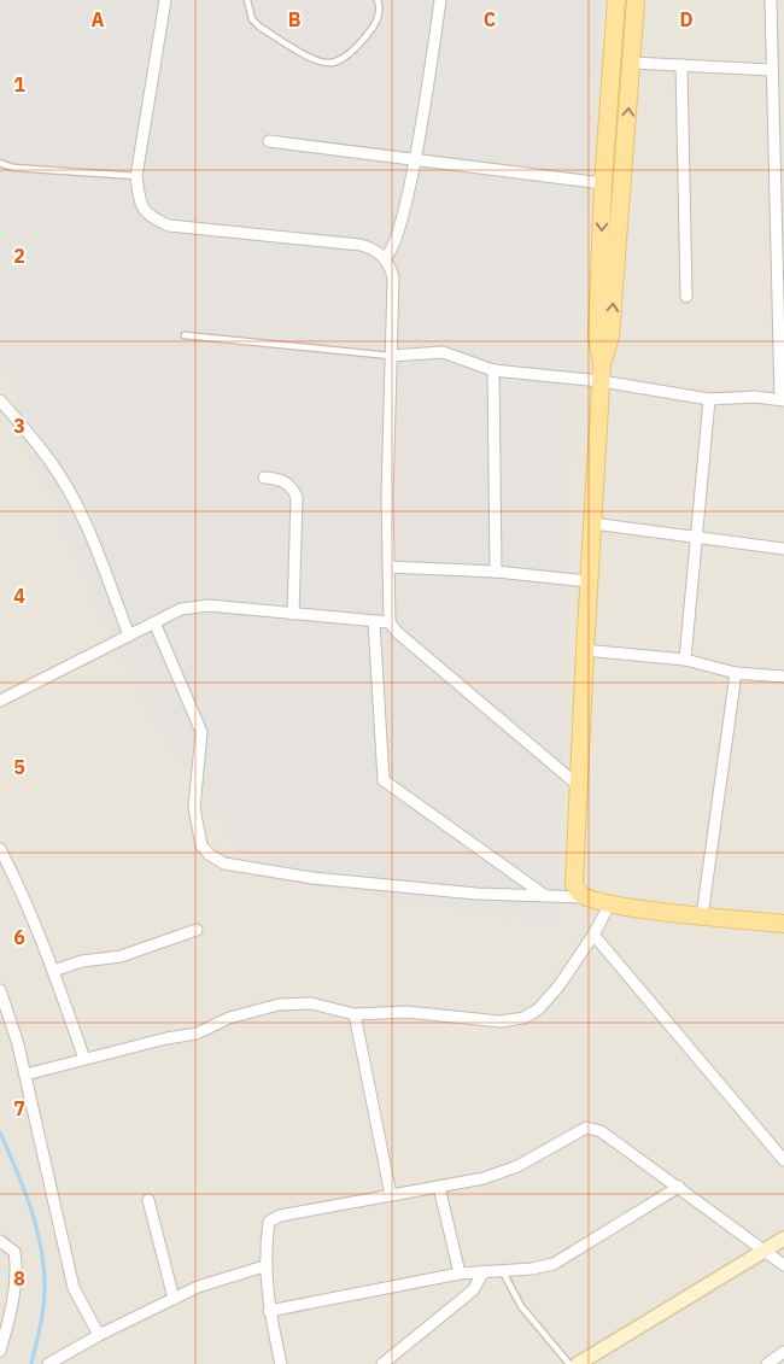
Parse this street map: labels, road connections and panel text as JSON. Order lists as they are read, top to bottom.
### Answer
{
  "grid": {
    "columns": [
      "A",
      "B",
      "C",
      "D"
    ],
    "rows": [
      "1",
      "2",
      "3",
      "4",
      "5",
      "6",
      "7",
      "8"
    ]
  }
}
